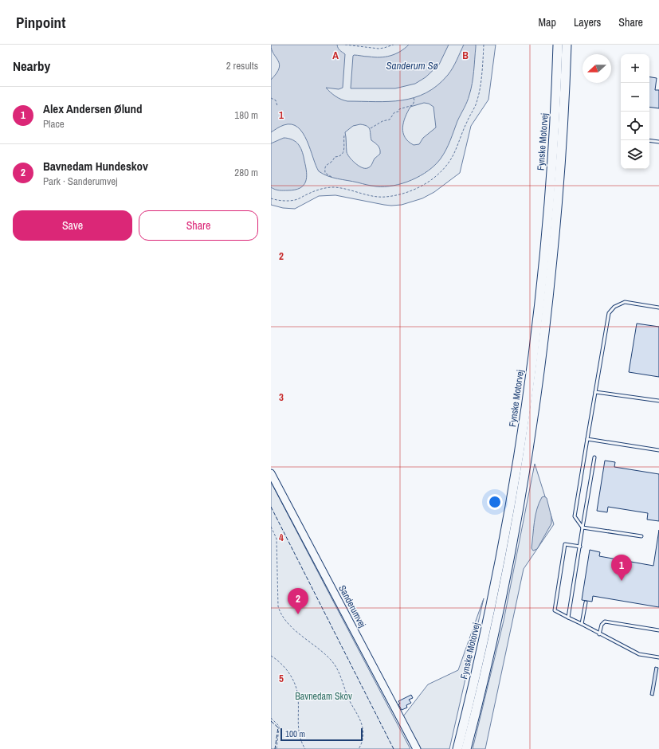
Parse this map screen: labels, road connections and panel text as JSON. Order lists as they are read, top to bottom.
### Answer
{
  "streets": {
    "highway": ["Fynske Motorvej"],
    "street": ["Sanderumvej"]
  },
  "water": ["Sanderum Sø"],
  "parks": ["Bavnedam Skov"],
  "scale_bar": "100 m",
  "north": "left",
  "page": {
    "header": "Pinpoint",
    "nav": ["Map", "Layers", "Share"],
    "heading": ["Nearby", "2 results"],
    "map_buttons": ["+", "−"],
    "list": [
      {
        "mark": "1",
        "name": "Alex Andersen Ølund",
        "note": "Place",
        "value": "180 m"
      },
      {
        "mark": "2",
        "name": "Bavnedam Hundeskov",
        "note": "Park · Sanderumvej",
        "value": "280 m"
      }
    ],
    "buttons": ["Save", "Share"],
    "pins": ["1", "2"],
    "scale": "100 m"
  },
  "grid": {
    "columns": ["A", "B"],
    "rows": [
      "1",
      "2",
      "3",
      "4",
      "5"
    ]
  }
}
